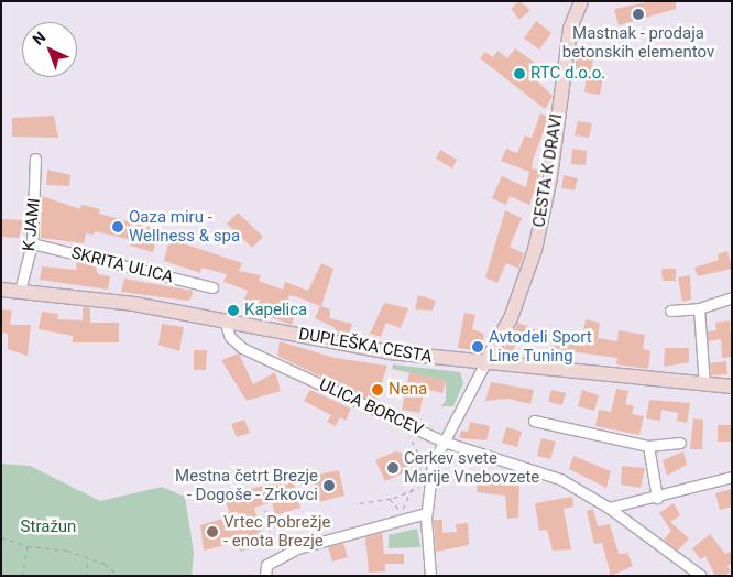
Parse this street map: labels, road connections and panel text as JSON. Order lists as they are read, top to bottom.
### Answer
{
  "streets": {
    "street": [
      "CESTA K DRAVI",
      "K JAMI",
      "SKRITA ULICA",
      "DUPLEŠKA CESTA",
      "ULICA BORCEV"
    ]
  },
  "crossings": [
    ["CESTA K DRAVI", "DUPLEŠKA CESTA"],
    ["K JAMI", "SKRITA ULICA"],
    ["K JAMI", "DUPLEŠKA CESTA"],
    ["DUPLEŠKA CESTA", "ULICA BORCEV"]
  ],
  "parks": ["Stražun"],
  "places": [
    "Mastnak - prodaja betonskih elementov",
    "RTC d.o.o.",
    "Oaza miru - Wellness & spa",
    "Kapelica",
    "Avtodeli Sport Line Tuning",
    "Nena",
    "Cerkev svete Marije Vnebovzete",
    "Mestna četrt Brezje - Dogoše - Zrkovci",
    "Vrtec Pobrežje - enota Brezje"
  ],
  "north": "top left"
}
